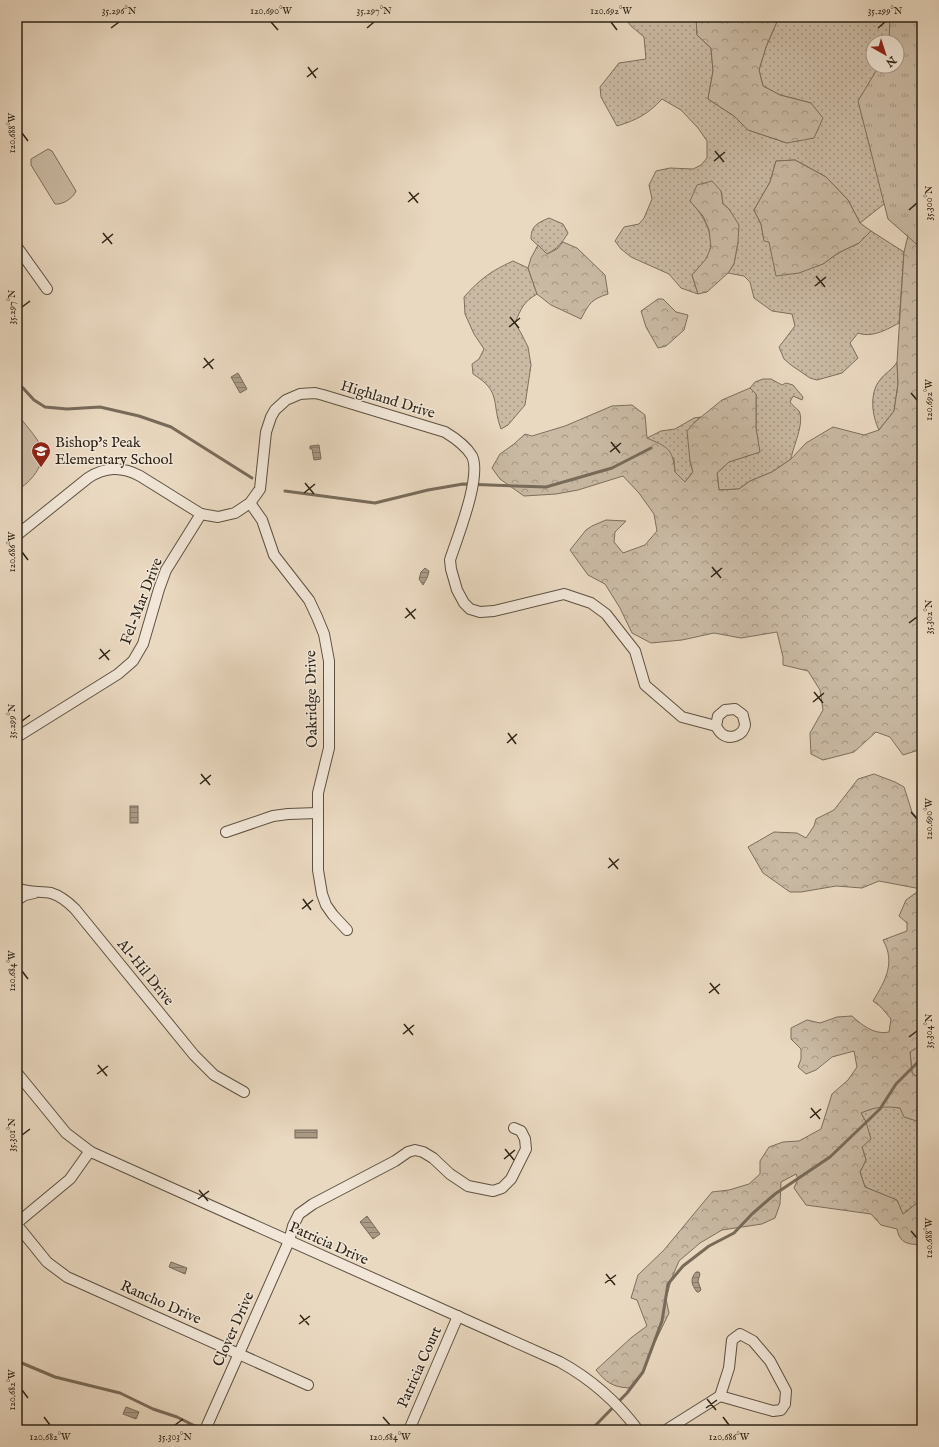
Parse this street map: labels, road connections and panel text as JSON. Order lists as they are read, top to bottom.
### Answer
{
  "streets": {
    "street": [
      "Highland Drive",
      "Fel-Mar Drive",
      "Oakridge Drive",
      "Al-Hil Drive",
      "Patricia Drive",
      "Rancho Drive",
      "Clover Drive",
      "Patricia Court"
    ]
  },
  "crossings": [
    ["Highland Drive", "Fel-Mar Drive"],
    ["Highland Drive", "Oakridge Drive"],
    ["Patricia Drive", "Clover Drive"],
    ["Patricia Drive", "Patricia Court"],
    ["Rancho Drive", "Clover Drive"]
  ],
  "places": {
    "school or university": ["Bishop's Peak Elementary School"]
  },
  "north": "bottom right",
  "coordinates": [
    "35.296°N",
    "120.690°W",
    "35.297°N",
    "120.692°W",
    "35.299°N",
    "120.688°W",
    "35.300°N",
    "120.686°W",
    "35.302°N",
    "120.684°W",
    "35.304°N",
    "35.301°N",
    "120.682°W",
    "35.303°N"
  ]
}
